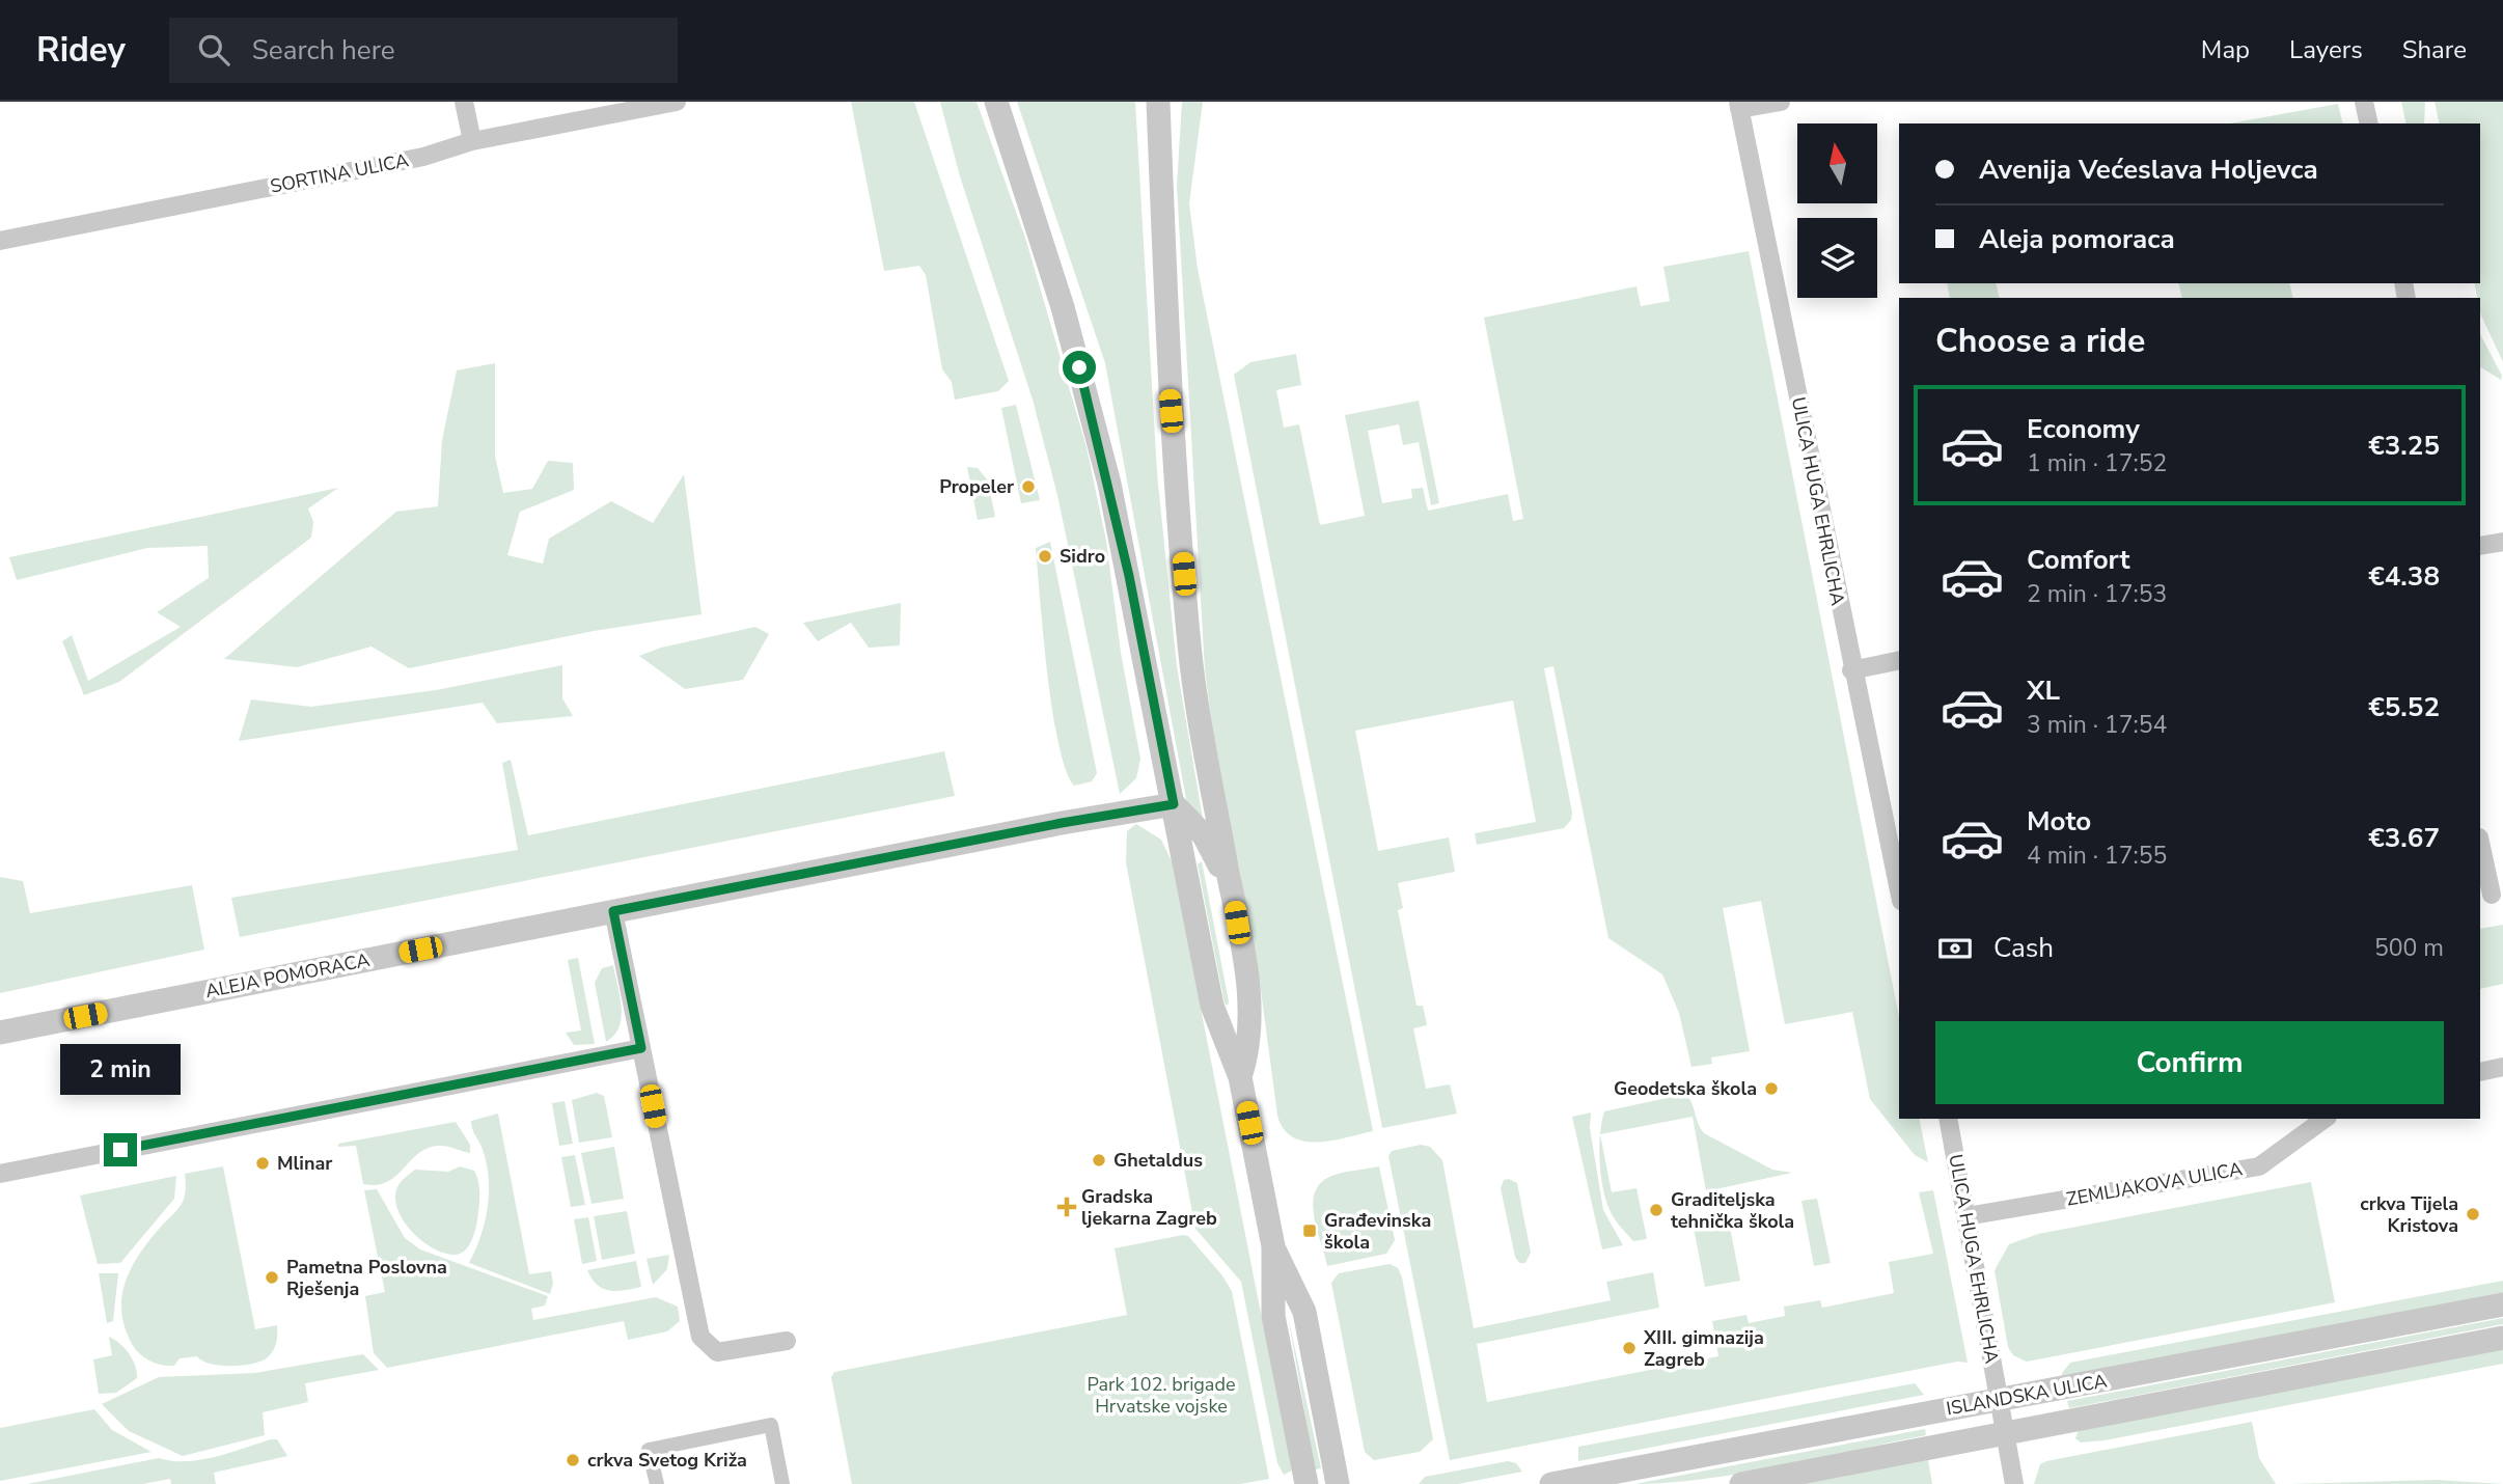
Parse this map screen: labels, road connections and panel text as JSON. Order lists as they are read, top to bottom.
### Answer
{
  "streets": {
    "street": [
      "SORTINA ULICA",
      "ULICA HUGA EHRLICHA",
      "ALEJA POMORACA",
      "ZEMLJAKOVA ULICA",
      "ISLANDSKA ULICA"
    ]
  },
  "crossings": [
    ["ULICA HUGA EHRLICHA", "ZEMLJAKOVA ULICA"],
    ["ULICA HUGA EHRLICHA", "ISLANDSKA ULICA"]
  ],
  "parks": ["Park 102. brigade Hrvatske vojske"],
  "places": {
    "other": [
      "Propeler",
      "Sidro",
      "Geodetska škola",
      "Ghetaldus",
      "Mlinar",
      "Graditeljska tehnička škola",
      "crkva Tijela Kristova",
      "Pametna Poslovna Rješenja",
      "XIII. gimnazija Zagreb",
      "crkva Svetog Križa"
    ],
    "health": ["Gradska ljekarna Zagreb"],
    "transit": ["Građevinska škola"]
  },
  "north": "top",
  "page": {
    "header": "Ridey",
    "search": "Search here",
    "nav": ["Map", "Layers", "Share"],
    "banner": ["Avenija Većeslava Holjevca", "Aleja pomoraca"],
    "heading": "Choose a ride",
    "list": [
      {
        "name": "Economy",
        "note": "1 min · 17:52",
        "value": "€3.25"
      },
      {
        "name": "Comfort",
        "note": "2 min · 17:53",
        "value": "€4.38"
      },
      {
        "name": "XL",
        "note": "3 min · 17:54",
        "value": "€5.52"
      },
      {
        "name": "Moto",
        "note": "4 min · 17:55",
        "value": "€3.67"
      }
    ],
    "pay": ["Cash", "500 m"],
    "buttons": "Confirm",
    "bubble": "2 min"
  }
}
